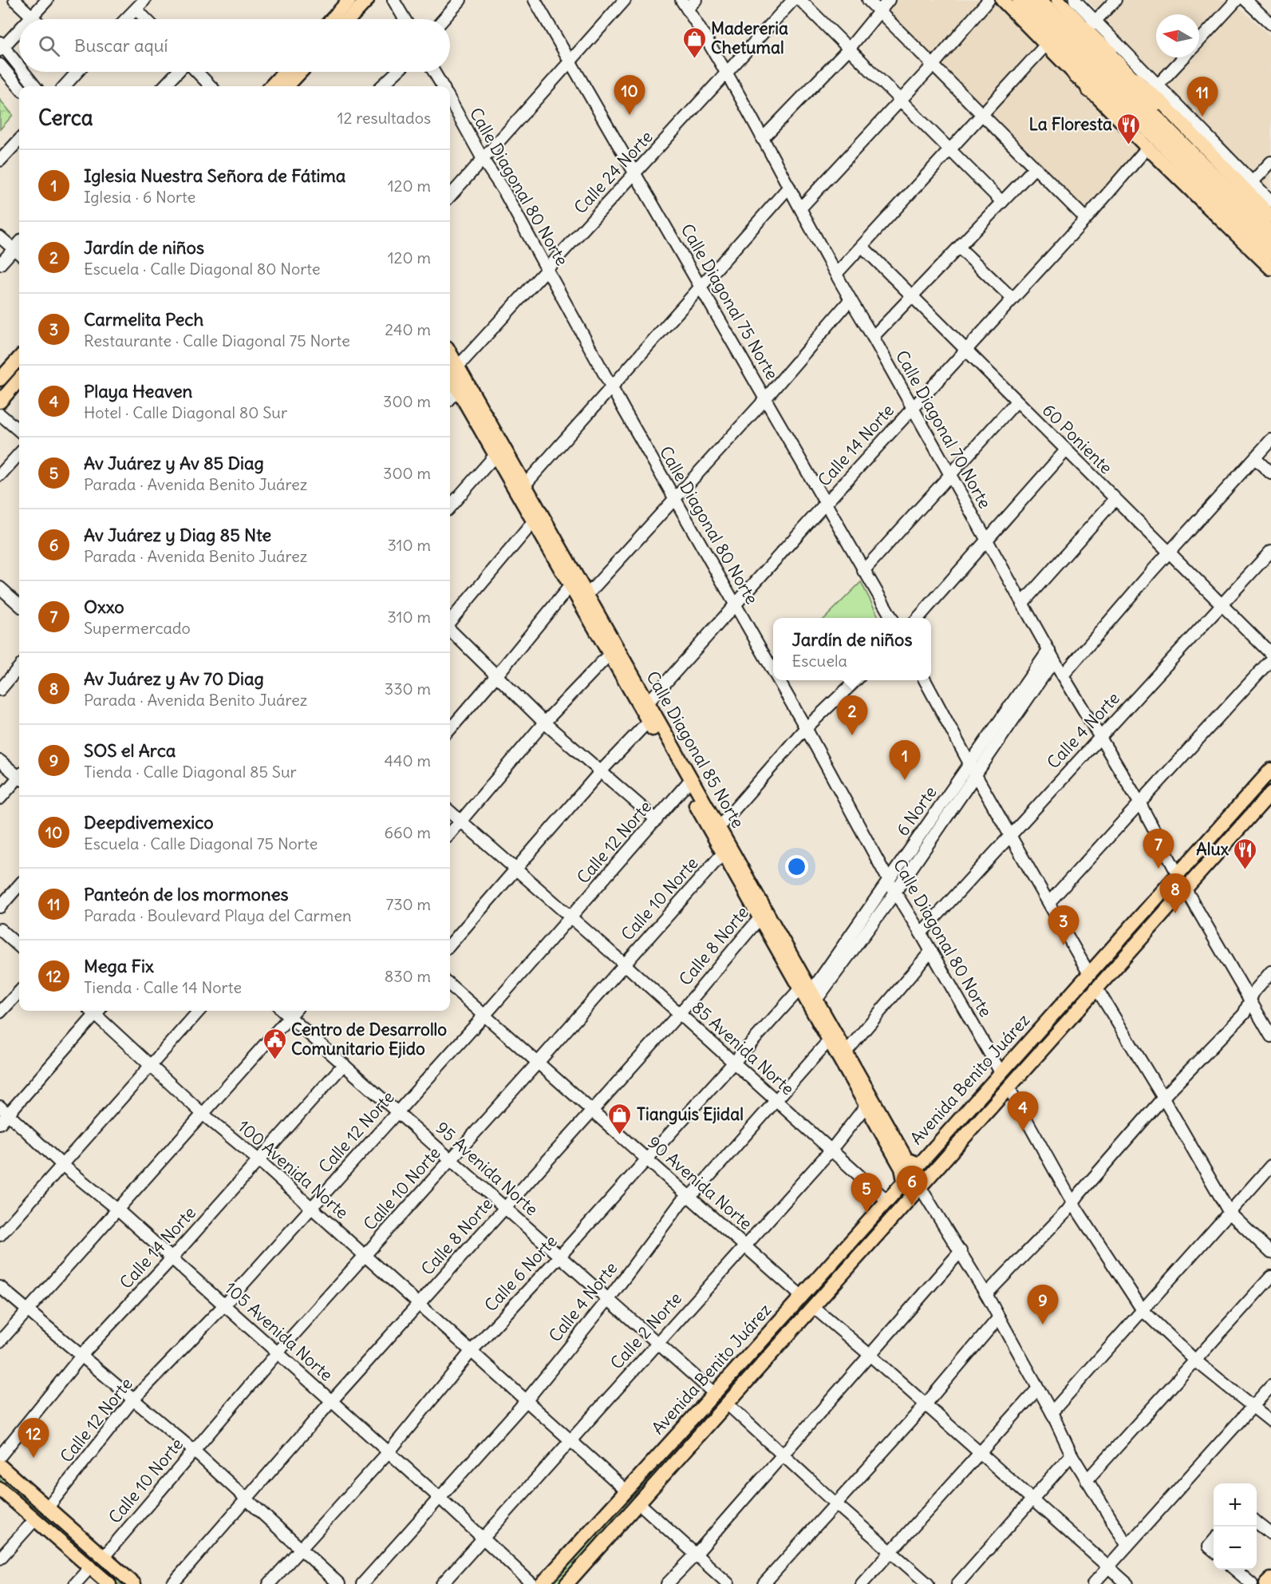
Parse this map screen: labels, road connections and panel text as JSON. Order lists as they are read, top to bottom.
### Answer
{
  "streets": {
    "main road": ["Calle Diagonal 85 Norte", "Avenida Benito Juárez"],
    "street": [
      "Calle 24 Norte",
      "Calle Diagonal 80 Norte",
      "Calle Diagonal 75 Norte",
      "Calle Diagonal 70 Norte",
      "60 Poniente",
      "Calle 14 Norte",
      "Calle 4 Norte",
      "6 Norte",
      "Calle 12 Norte",
      "Calle 10 Norte",
      "Calle 8 Norte",
      "85 Avenida Norte",
      "95 Avenida Norte",
      "100 Avenida Norte",
      "90 Avenida Norte",
      "Calle 6 Norte",
      "Calle 2 Norte",
      "105 Avenida Norte"
    ]
  },
  "crossings": [
    ["Calle 24 Norte", "Calle Diagonal 80 Norte"],
    ["Calle 24 Norte", "Calle Diagonal 75 Norte"],
    ["Calle 24 Norte", "Calle Diagonal 70 Norte"],
    ["Calle 24 Norte", "Calle Diagonal 85 Norte"],
    ["Calle Diagonal 80 Norte", "Calle 14 Norte"],
    ["Calle Diagonal 80 Norte", "Calle 4 Norte"],
    ["Calle Diagonal 80 Norte", "6 Norte"],
    ["Calle Diagonal 80 Norte", "Avenida Benito Juárez"],
    ["Calle Diagonal 75 Norte", "Calle 14 Norte"],
    ["Calle Diagonal 70 Norte", "Calle 14 Norte"],
    ["Calle Diagonal 70 Norte", "Calle 4 Norte"],
    ["Calle Diagonal 70 Norte", "6 Norte"],
    ["Calle Diagonal 70 Norte", "Avenida Benito Juárez"],
    ["60 Poniente", "Calle 14 Norte"],
    ["60 Poniente", "Calle 4 Norte"],
    ["Calle 14 Norte", "Calle Diagonal 85 Norte"],
    ["Calle 14 Norte", "95 Avenida Norte"],
    ["Calle 14 Norte", "100 Avenida Norte"],
    ["Calle 14 Norte", "105 Avenida Norte"],
    ["Calle 4 Norte", "Calle Diagonal 85 Norte"],
    ["Calle 4 Norte", "85 Avenida Norte"],
    ["Calle 4 Norte", "95 Avenida Norte"],
    ["Calle 4 Norte", "100 Avenida Norte"],
    ["Calle 4 Norte", "90 Avenida Norte"],
    ["Calle 4 Norte", "105 Avenida Norte"],
    ["Calle Diagonal 85 Norte", "6 Norte"],
    ["Calle Diagonal 85 Norte", "Calle 12 Norte"],
    ["Calle Diagonal 85 Norte", "Calle 10 Norte"],
    ["Calle Diagonal 85 Norte", "Calle 8 Norte"],
    ["Calle Diagonal 85 Norte", "Avenida Benito Juárez"],
    ["Calle Diagonal 85 Norte", "Calle 6 Norte"],
    ["Calle Diagonal 85 Norte", "Calle 2 Norte"],
    ["6 Norte", "Calle 6 Norte"],
    ["Calle 12 Norte", "85 Avenida Norte"],
    ["Calle 12 Norte", "95 Avenida Norte"],
    ["Calle 12 Norte", "100 Avenida Norte"],
    ["Calle 12 Norte", "90 Avenida Norte"],
    ["Calle 12 Norte", "105 Avenida Norte"],
    ["Calle 10 Norte", "85 Avenida Norte"],
    ["Calle 10 Norte", "95 Avenida Norte"],
    ["Calle 10 Norte", "100 Avenida Norte"],
    ["Calle 10 Norte", "90 Avenida Norte"],
    ["Calle 10 Norte", "105 Avenida Norte"],
    ["Calle 8 Norte", "85 Avenida Norte"],
    ["Calle 8 Norte", "95 Avenida Norte"],
    ["Calle 8 Norte", "100 Avenida Norte"],
    ["Calle 8 Norte", "90 Avenida Norte"],
    ["Calle 8 Norte", "105 Avenida Norte"],
    ["85 Avenida Norte", "Avenida Benito Juárez"],
    ["85 Avenida Norte", "Calle 6 Norte"],
    ["85 Avenida Norte", "Calle 2 Norte"],
    ["Avenida Benito Juárez", "95 Avenida Norte"],
    ["Avenida Benito Juárez", "100 Avenida Norte"],
    ["Avenida Benito Juárez", "90 Avenida Norte"],
    ["95 Avenida Norte", "Calle 6 Norte"],
    ["95 Avenida Norte", "Calle 2 Norte"],
    ["100 Avenida Norte", "Calle 6 Norte"],
    ["100 Avenida Norte", "Calle 2 Norte"],
    ["90 Avenida Norte", "Calle 6 Norte"],
    ["90 Avenida Norte", "Calle 2 Norte"],
    ["Calle 6 Norte", "105 Avenida Norte"],
    ["Calle 2 Norte", "105 Avenida Norte"]
  ],
  "places": {
    "shop": ["Madereria Chetumal", "Tianguis Ejidal"],
    "restaurant": ["La Floresta", "Alux"],
    "public building": ["Centro de Desarrollo Comunitario Ejido"]
  },
  "north": "left",
  "page": {
    "search": "Buscar aquí",
    "pins": [
      "10",
      "11",
      "2",
      "1",
      "7",
      "8",
      "3",
      "4",
      "6",
      "5",
      "9",
      "12"
    ],
    "heading": ["Cerca", "12 resultados"],
    "list": [
      {
        "mark": "1",
        "name": "Iglesia Nuestra Señora de Fátima",
        "note": "Iglesia · 6 Norte",
        "value": "120 m"
      },
      {
        "mark": "2",
        "name": "Jardín de niños",
        "note": "Escuela · Calle Diagonal 80 Norte",
        "value": "120 m"
      },
      {
        "mark": "3",
        "name": "Carmelita Pech",
        "note": "Restaurante · Calle Diagonal 75 Norte",
        "value": "240 m"
      },
      {
        "mark": "4",
        "name": "Playa Heaven",
        "note": "Hotel · Calle Diagonal 80 Sur",
        "value": "300 m"
      },
      {
        "mark": "5",
        "name": "Av Juárez y Av 85 Diag",
        "note": "Parada · Avenida Benito Juárez",
        "value": "300 m"
      },
      {
        "mark": "6",
        "name": "Av Juárez y Diag 85 Nte",
        "note": "Parada · Avenida Benito Juárez",
        "value": "310 m"
      },
      {
        "mark": "7",
        "name": "Oxxo",
        "note": "Supermercado",
        "value": "310 m"
      },
      {
        "mark": "8",
        "name": "Av Juárez y Av 70 Diag",
        "note": "Parada · Avenida Benito Juárez",
        "value": "330 m"
      },
      {
        "mark": "9",
        "name": "SOS el Arca",
        "note": "Tienda · Calle Diagonal 85 Sur",
        "value": "440 m"
      },
      {
        "mark": "10",
        "name": "Deepdivemexico",
        "note": "Escuela · Calle Diagonal 75 Norte",
        "value": "660 m"
      },
      {
        "mark": "11",
        "name": "Panteón de los mormones",
        "note": "Parada · Boulevard Playa del Carmen",
        "value": "730 m"
      },
      {
        "mark": "12",
        "name": "Mega Fix",
        "note": "Tienda · Calle 14 Norte",
        "value": "830 m"
      }
    ],
    "popup": ["Jardín de niños", "Escuela"],
    "map_buttons": ["+", "−"]
  }
}
